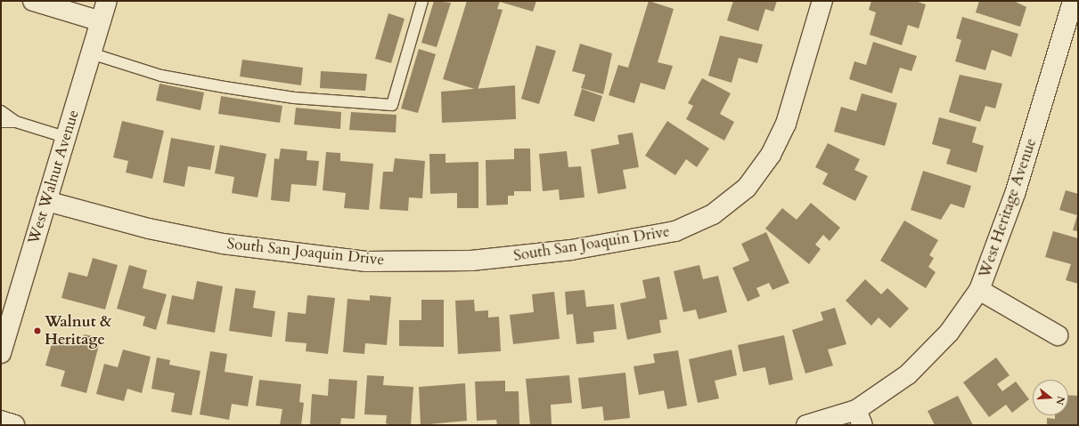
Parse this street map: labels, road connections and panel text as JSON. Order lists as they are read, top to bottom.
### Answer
{
  "streets": {
    "street": ["West Walnut Avenue", "West Heritage Avenue", "South San Joaquin Drive"]
  },
  "crossings": [
    ["West Walnut Avenue", "South San Joaquin Drive"]
  ],
  "places": ["Walnut & Heritage"],
  "north": "right"
}
